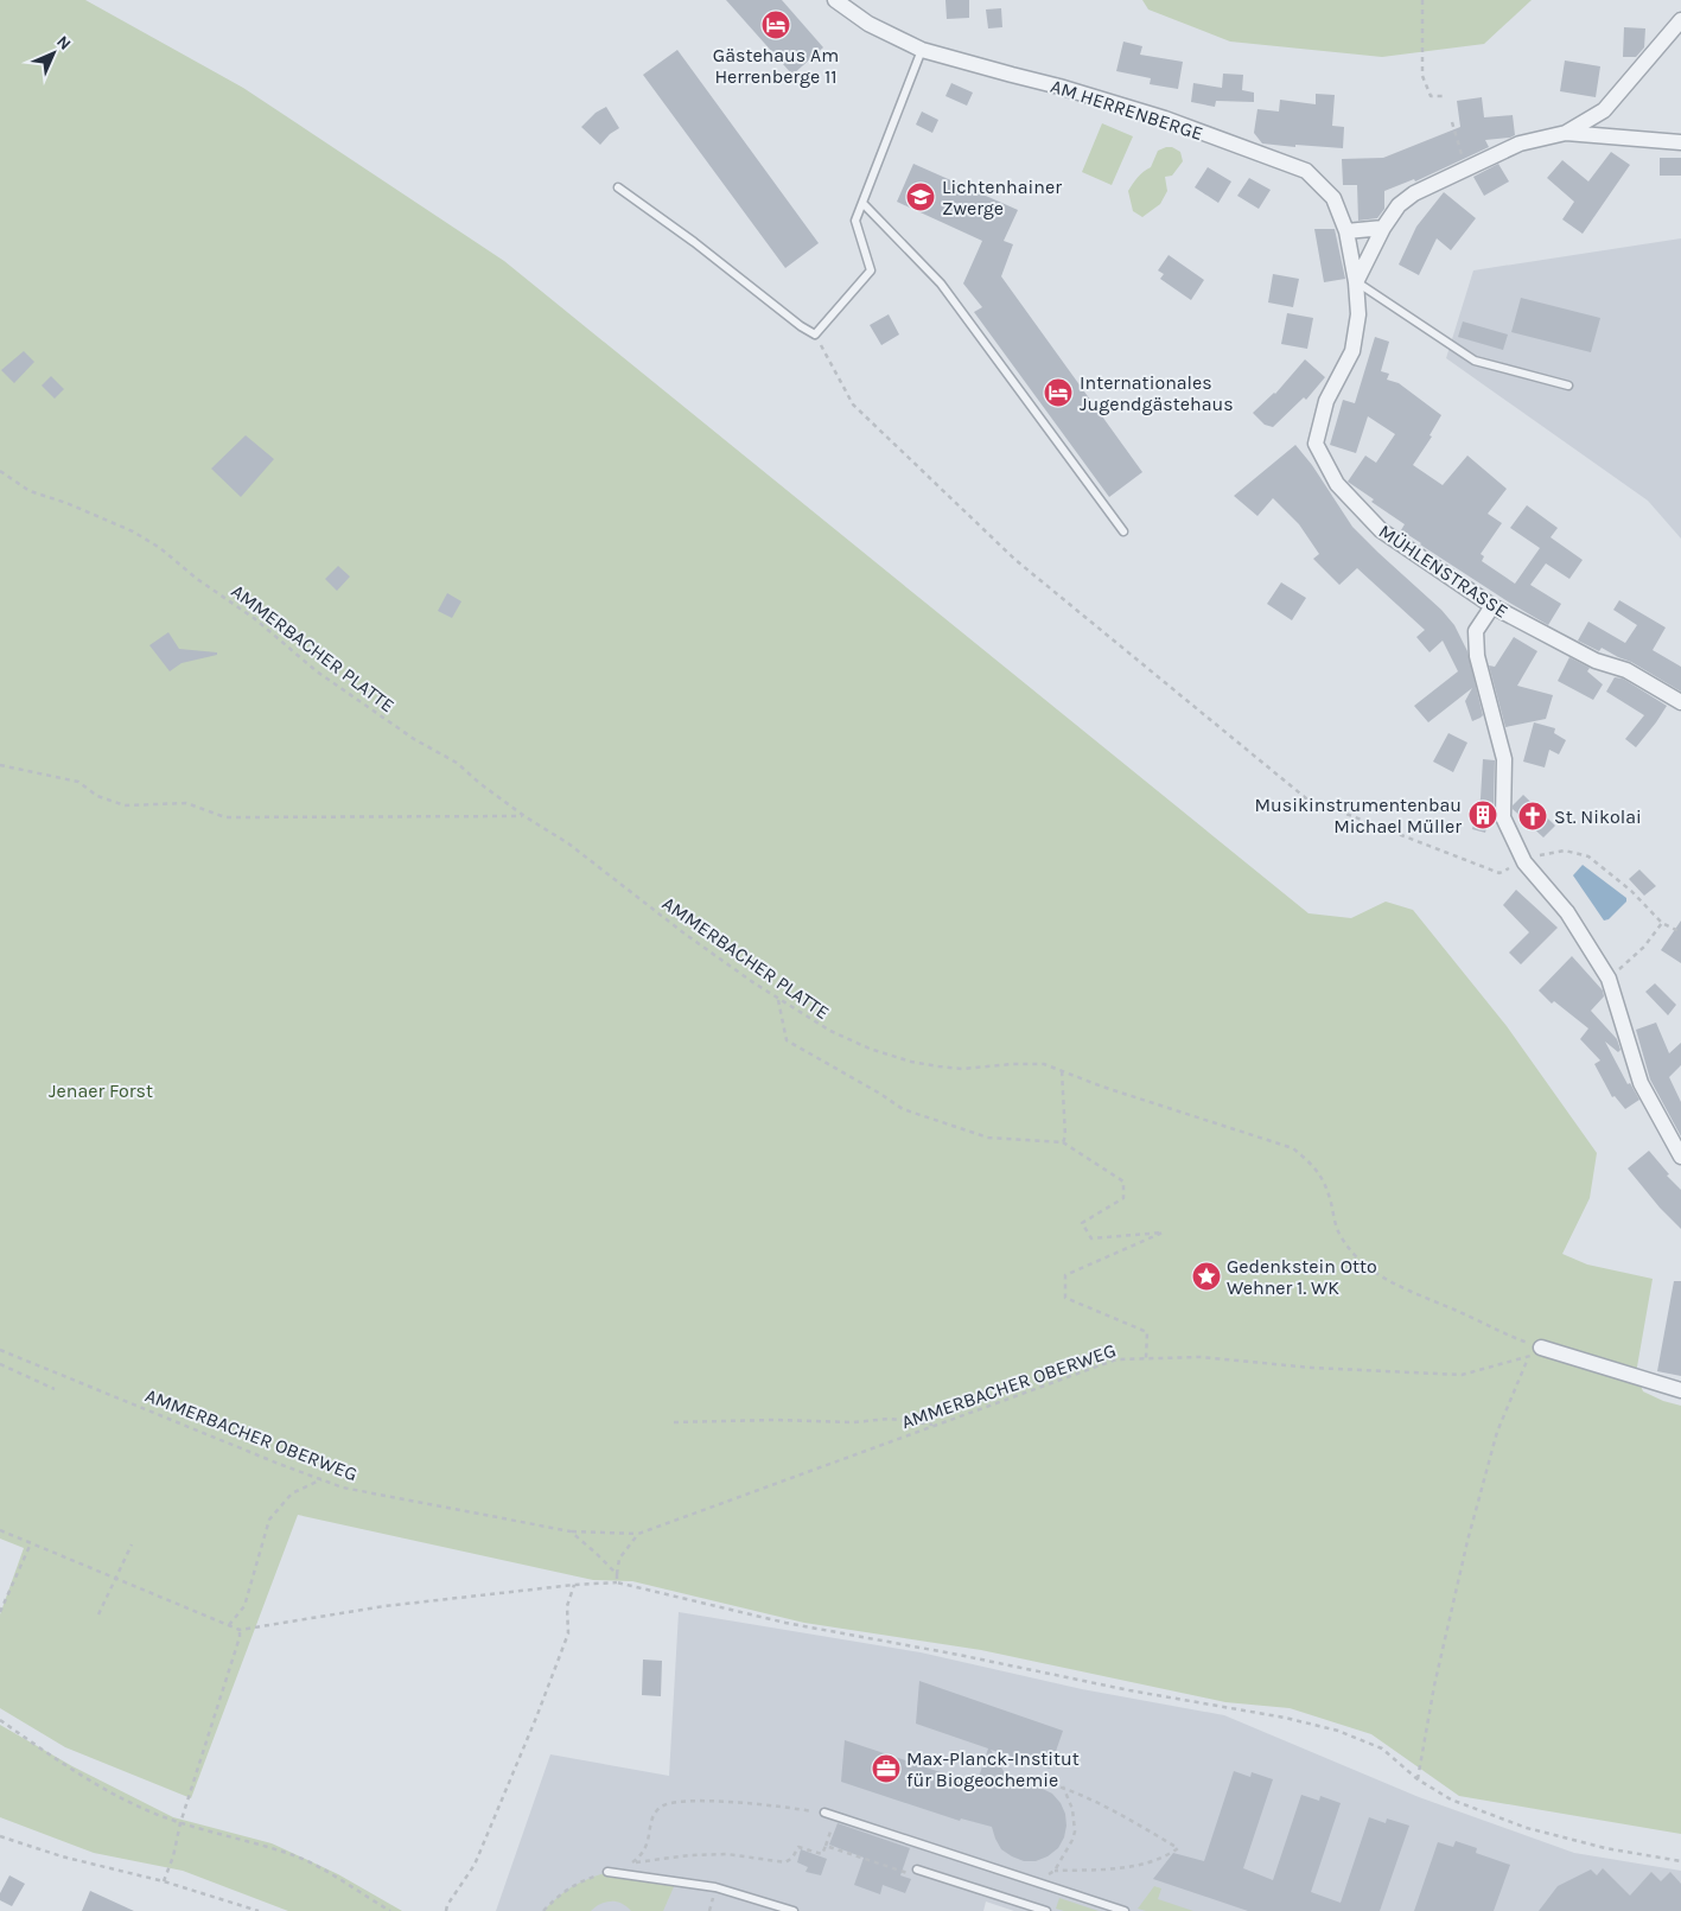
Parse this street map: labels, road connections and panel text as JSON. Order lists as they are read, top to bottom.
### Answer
{
  "streets": {
    "street": ["AM HERRENBERGE", "MÜHLENSTRASSE"],
    "path": ["AMMERBACHER PLATTE", "AMMERBACHER OBERWEG"]
  },
  "crossings": [
    ["AM HERRENBERGE", "MÜHLENSTRASSE"],
    ["AMMERBACHER PLATTE", "AMMERBACHER OBERWEG"]
  ],
  "parks": ["Jenaer Forst"],
  "places": {
    "hotel": ["Gästehaus Am Herrenberge 11", "Internationales Jugendgästehaus"],
    "school or university": ["Lichtenhainer Zwerge"],
    "building": ["Musikinstrumentenbau Michael Müller"],
    "church": ["St. Nikolai"],
    "place": ["Gedenkstein Otto Wehner 1. WK"],
    "office": ["Max-Planck-Institut für Biogeochemie"]
  },
  "north": "top right"
}
